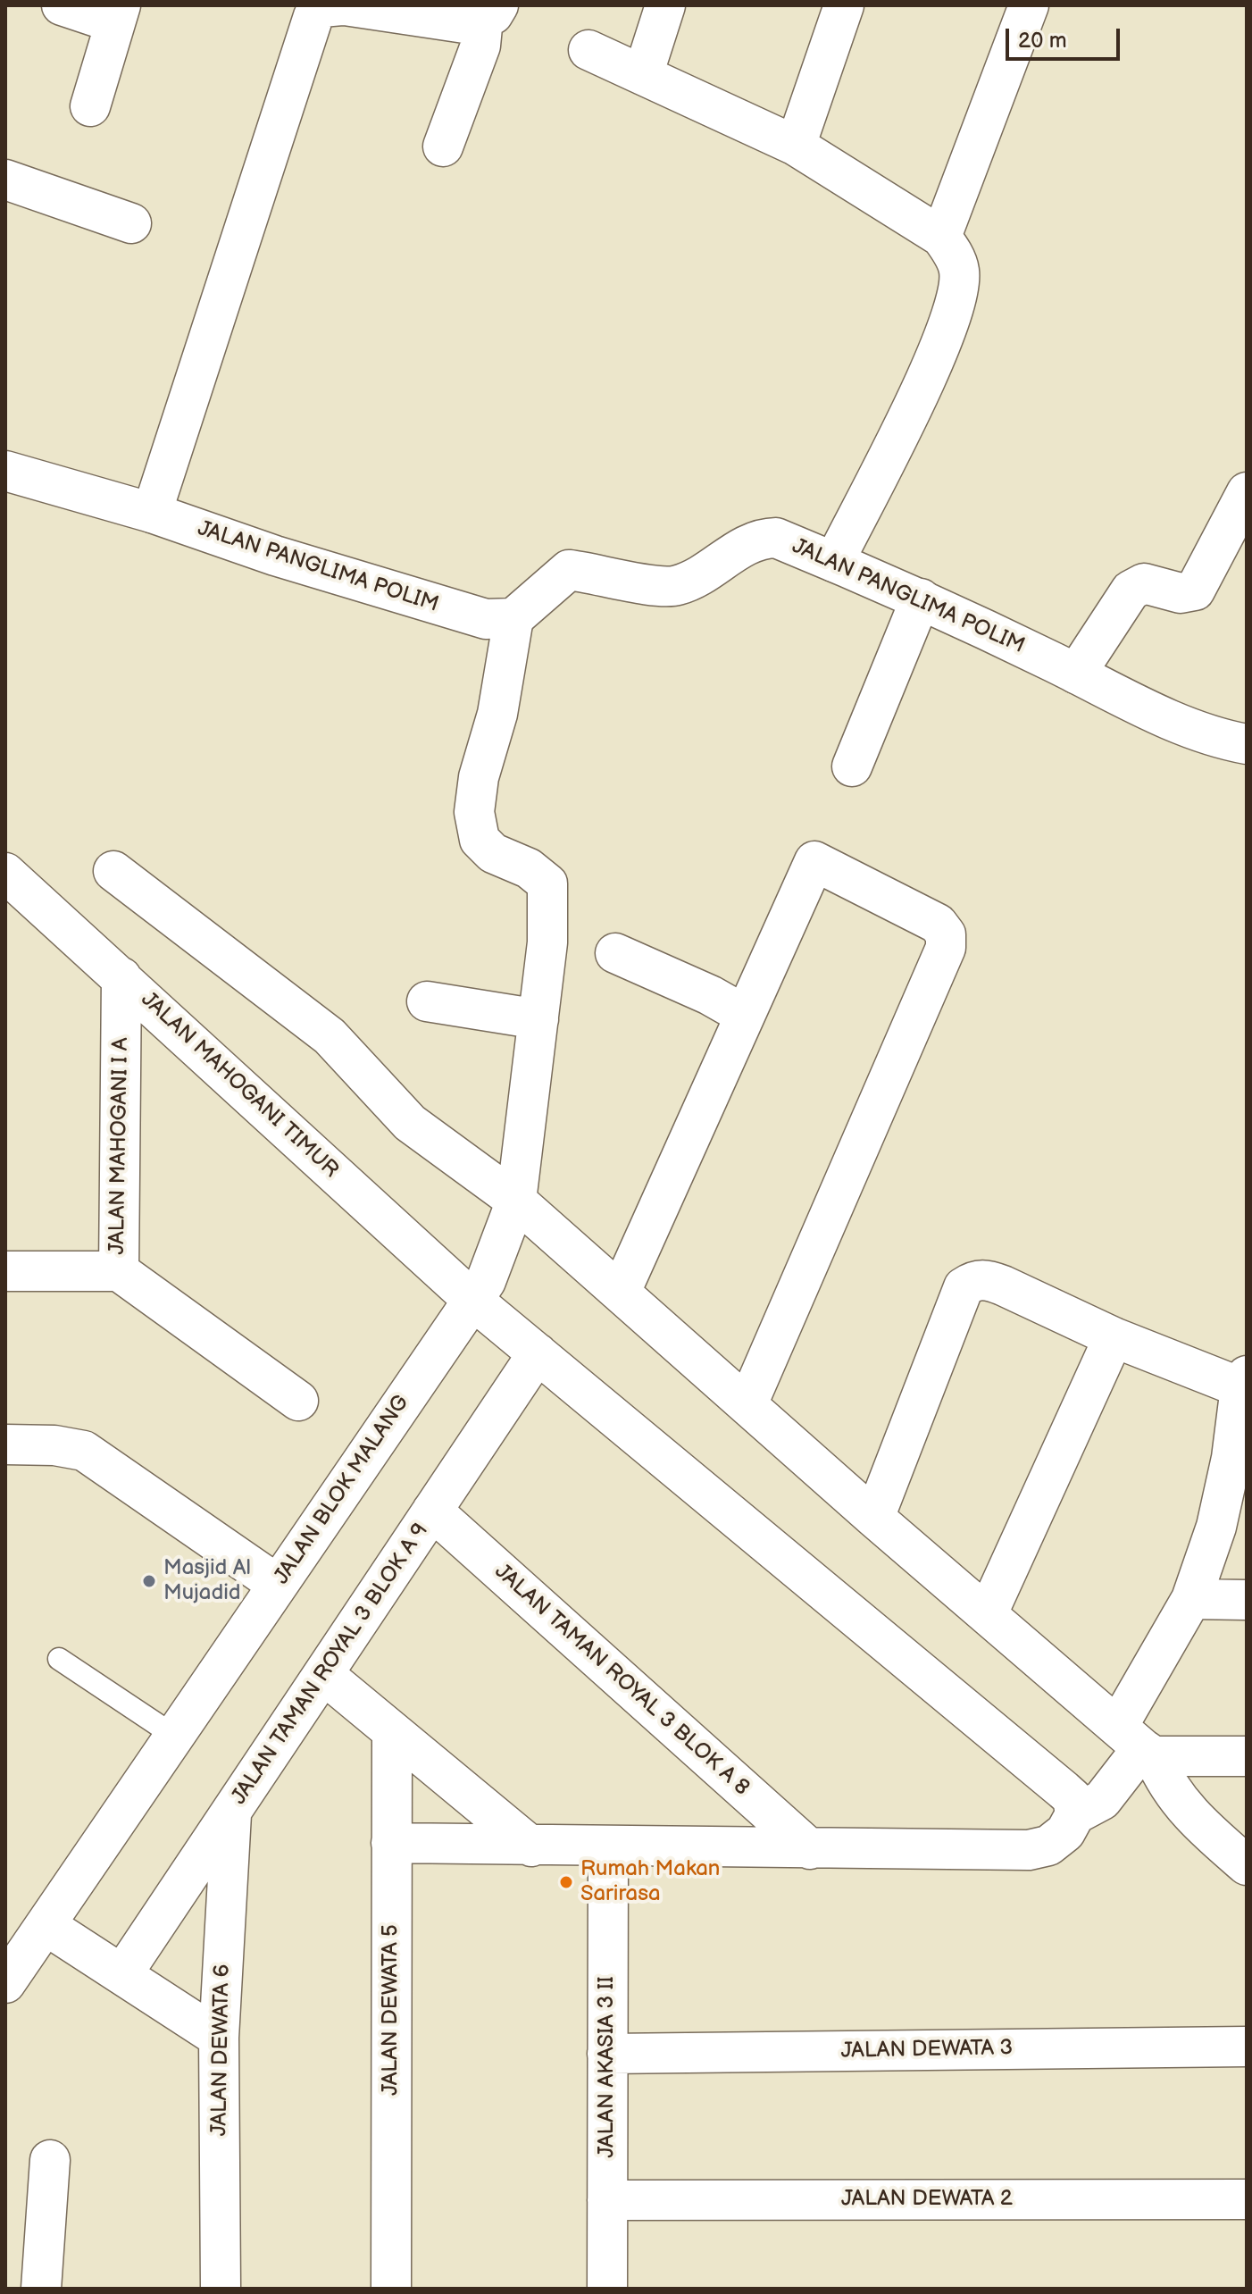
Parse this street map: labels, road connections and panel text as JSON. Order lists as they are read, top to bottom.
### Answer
{
  "streets": {
    "street": [
      "JALAN PANGLIMA POLIM",
      "JALAN MAHOGANI TIMUR",
      "JALAN MAHOGANI I A",
      "JALAN BLOK MALANG",
      "JALAN TAMAN ROYAL 3 BLOK A 9",
      "JALAN TAMAN ROYAL 3 BLOK A 8",
      "JALAN DEWATA 5",
      "JALAN DEWATA 6",
      "JALAN DEWATA 3",
      "JALAN AKASIA 3 II",
      "JALAN DEWATA 2"
    ]
  },
  "crossings": [
    ["JALAN PANGLIMA POLIM", "JALAN BLOK MALANG"],
    ["JALAN MAHOGANI TIMUR", "JALAN MAHOGANI I A"],
    ["JALAN MAHOGANI TIMUR", "JALAN BLOK MALANG"],
    ["JALAN MAHOGANI TIMUR", "JALAN TAMAN ROYAL 3 BLOK A 9"],
    ["JALAN TAMAN ROYAL 3 BLOK A 9", "JALAN TAMAN ROYAL 3 BLOK A 8"],
    ["JALAN TAMAN ROYAL 3 BLOK A 9", "JALAN DEWATA 6"],
    ["JALAN DEWATA 3", "JALAN AKASIA 3 II"],
    ["JALAN AKASIA 3 II", "JALAN DEWATA 2"]
  ],
  "places": ["Masjid Al Mujadid", "Rumah Makan Sarirasa"],
  "scale_bar": "20 m"
}
